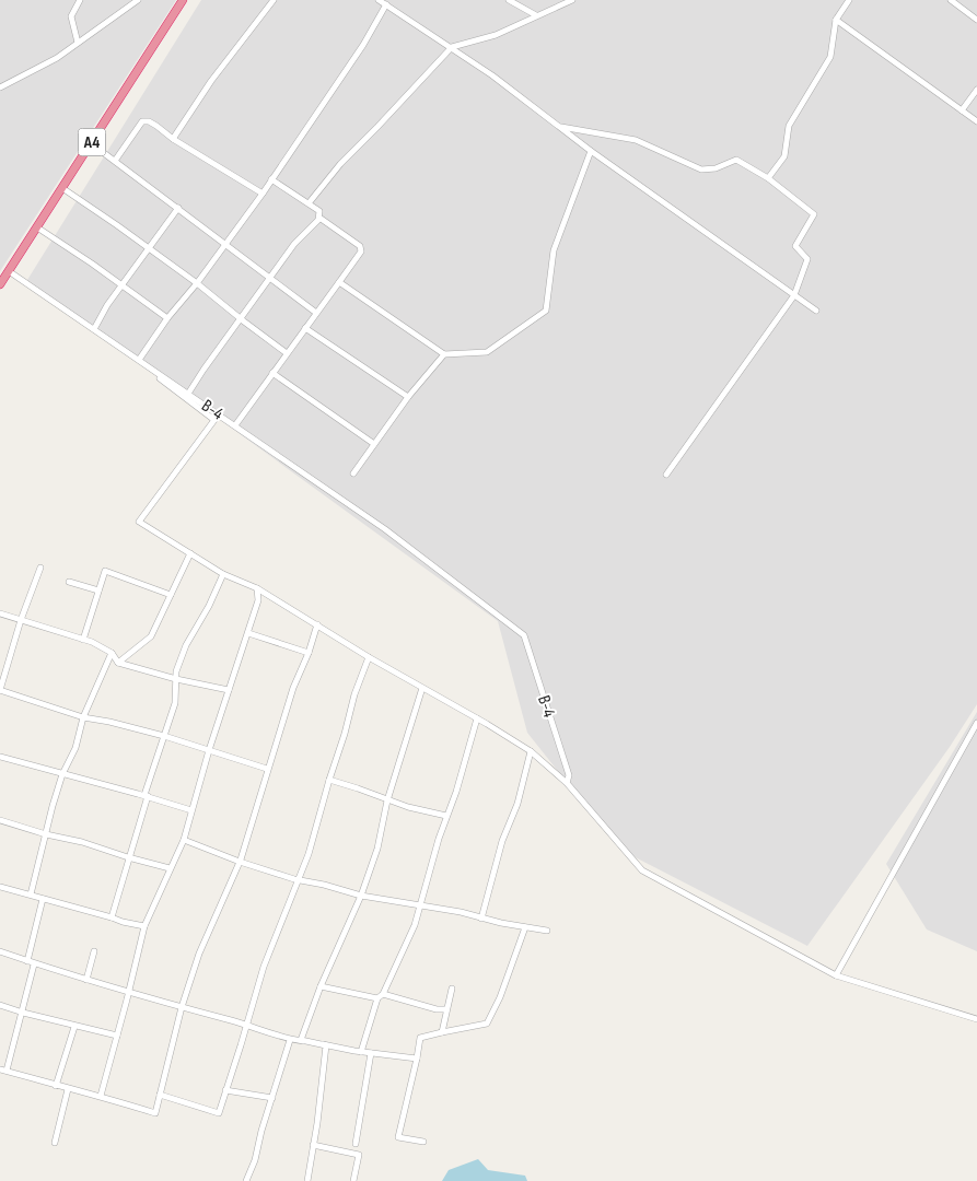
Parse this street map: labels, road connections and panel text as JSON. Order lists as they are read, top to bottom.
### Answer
{
  "streets": {
    "highway": ["A4"],
    "street": ["B-4"]
  },
  "crossings": [
    ["A4", "B-4"]
  ]
}
